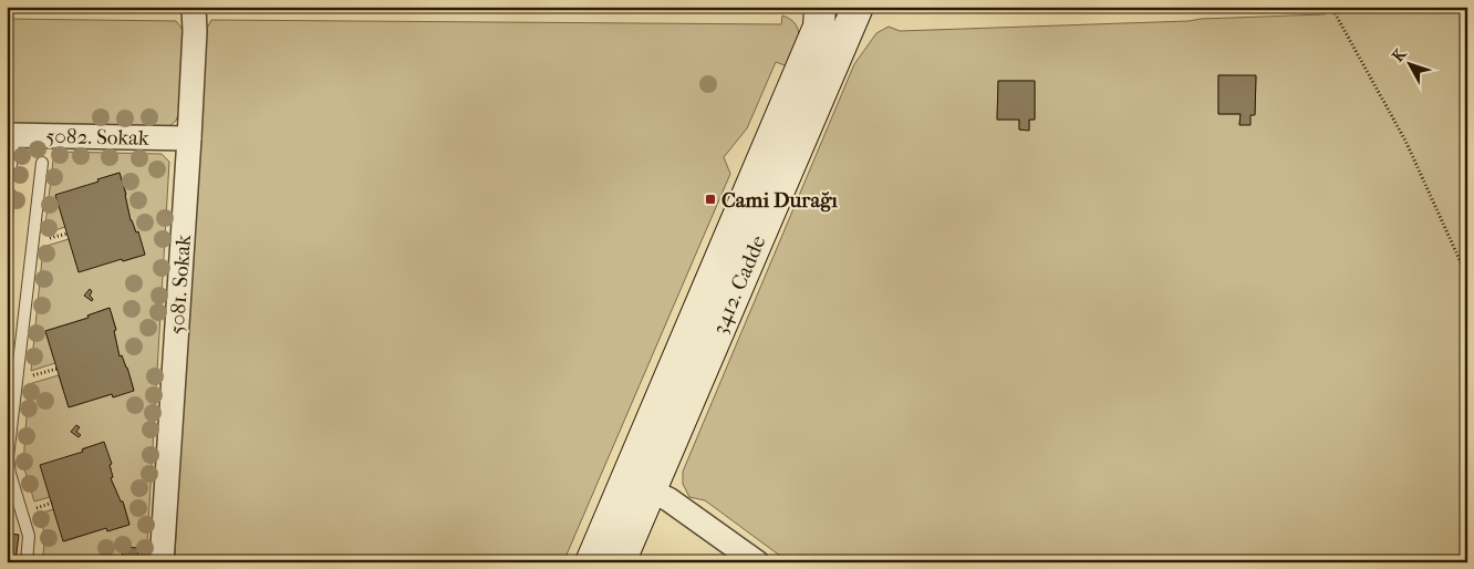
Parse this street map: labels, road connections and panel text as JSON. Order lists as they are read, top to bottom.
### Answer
{
  "streets": {
    "street": ["5082. Sokak", "5081. Sokak", "3412. Cadde"]
  },
  "crossings": [
    ["5082. Sokak", "5081. Sokak"]
  ],
  "places": {
    "transit": ["Cami Durağı"]
  },
  "north": "top left"
}
